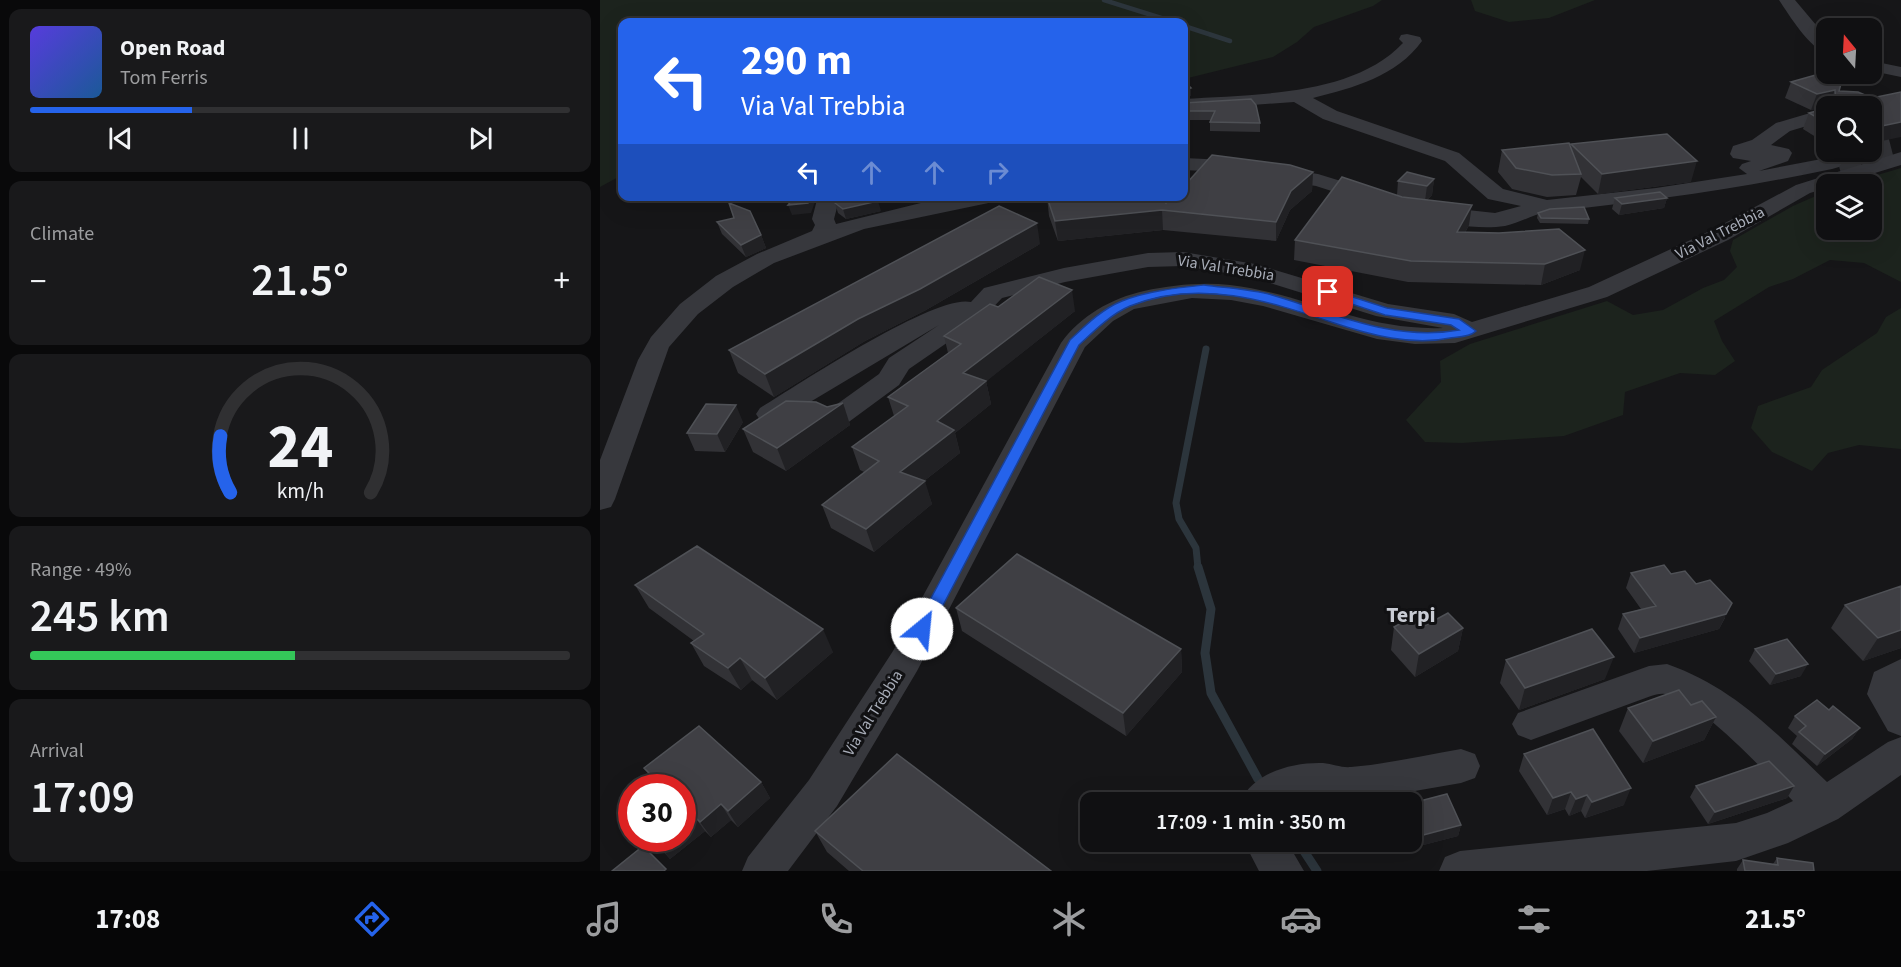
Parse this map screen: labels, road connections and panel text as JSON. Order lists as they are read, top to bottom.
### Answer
{
  "streets": {
    "street": ["Via Val Trebbia"]
  },
  "districts": ["Terpi"],
  "north": "top",
  "page": {
    "turn": ["290 m", "Via Val Trebbia"],
    "song": ["Open Road", "Tom Ferris"],
    "tile": [
      "Climate",
      ["Range · 49%", "245 km"],
      ["Arrival", "17:09"]
    ],
    "heat": ["−", "21.5°", "+"],
    "limit": "30",
    "trip": "17:09 · 1 min · 350 m",
    "tabs": ["17:08", "21.5°"],
    "gauge": ["24", "km/h"]
  }
}
